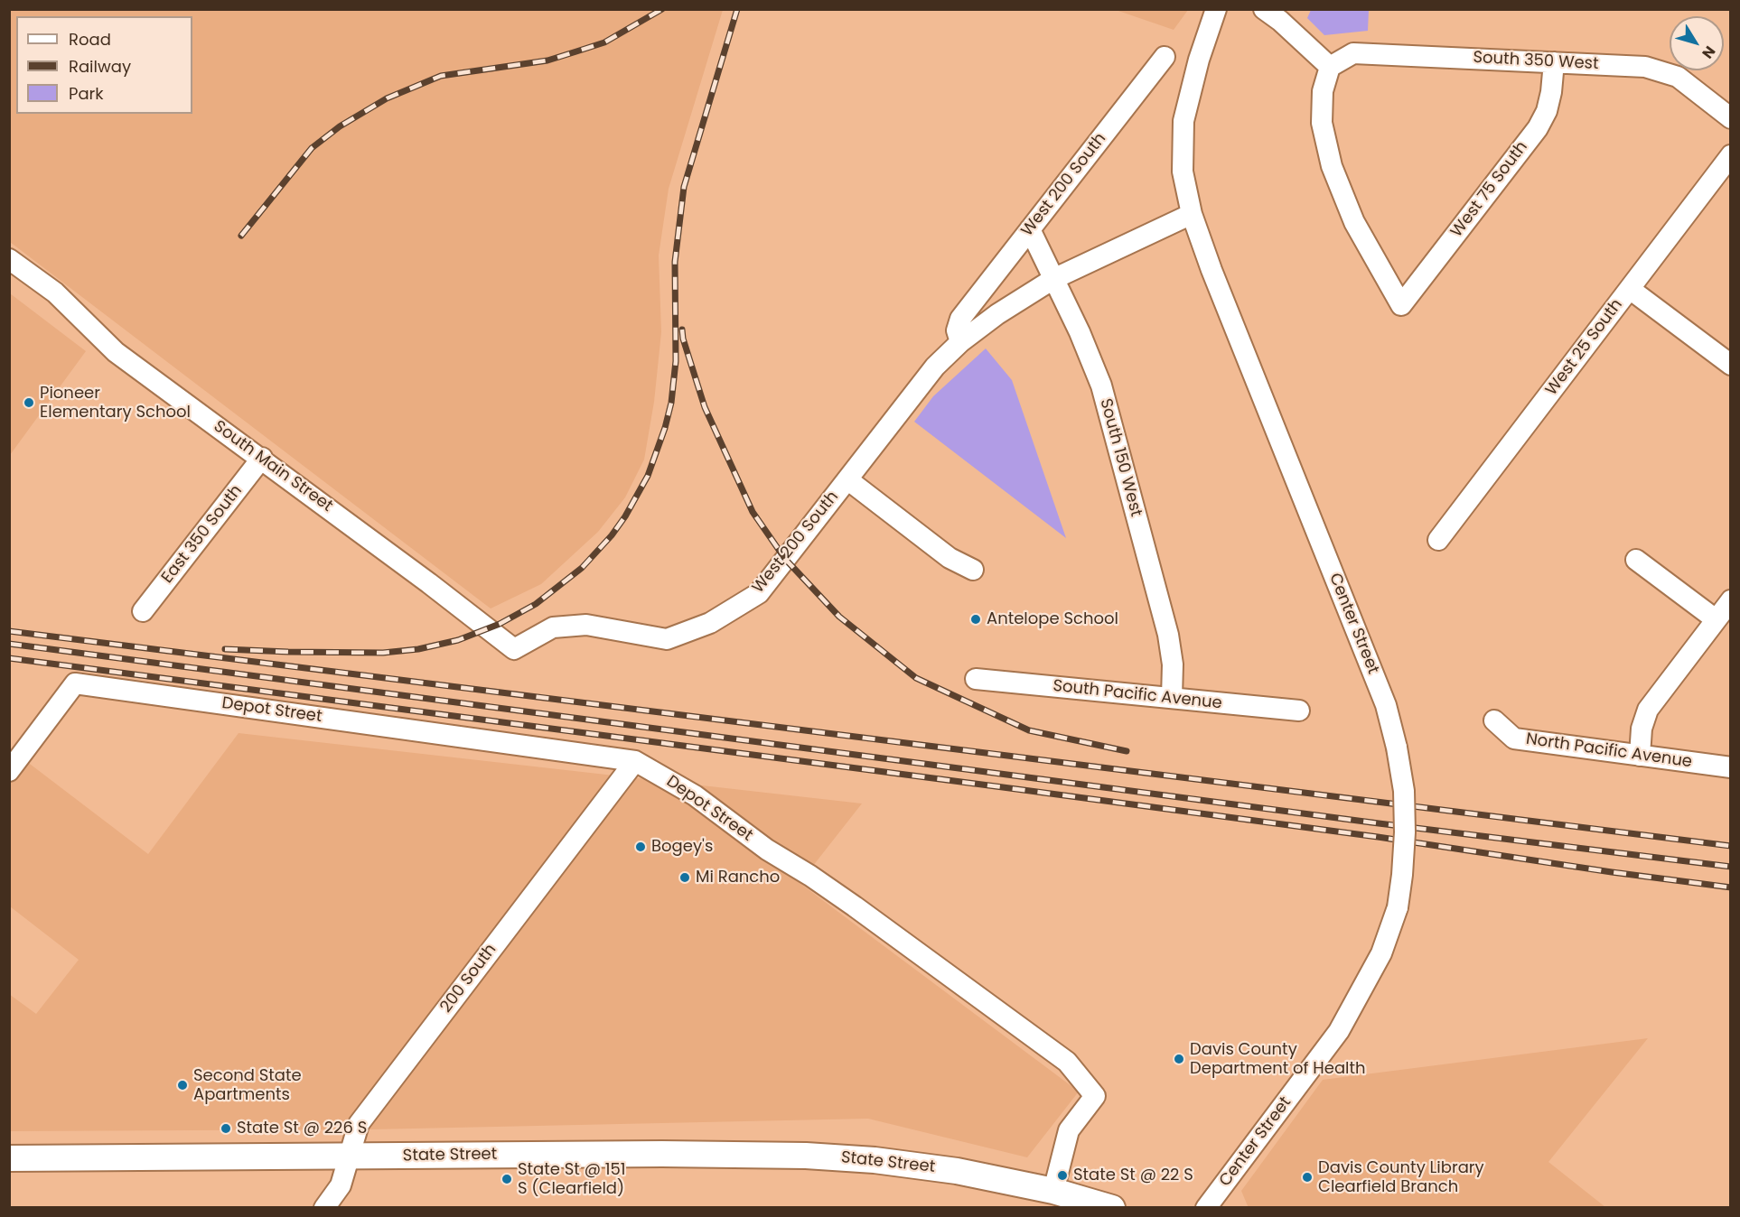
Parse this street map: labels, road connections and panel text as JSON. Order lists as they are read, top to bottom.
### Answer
{
  "streets": {
    "main road": ["State Street"],
    "street": [
      "South 350 West",
      "West 200 South",
      "West 75 South",
      "West 25 South",
      "South 150 West",
      "South Main Street",
      "East 350 South",
      "Center Street",
      "South Pacific Avenue",
      "Depot Street",
      "North Pacific Avenue",
      "200 South"
    ]
  },
  "crossings": [
    ["South 350 West", "West 75 South"],
    ["West 200 South", "South 150 West"],
    ["West 200 South", "South Main Street"],
    ["West 200 South", "Center Street"],
    ["South 150 West", "South Pacific Avenue"],
    ["South Main Street", "East 350 South"],
    ["Depot Street", "200 South"],
    ["Depot Street", "State Street"],
    ["200 South", "State Street"]
  ],
  "places": [
    "Pioneer Elementary School",
    "Antelope School",
    "Bogey's",
    "Mi Rancho",
    "Davis County Department of Health",
    "Second State Apartments",
    "State St @ 226 S",
    "State St @ 22 S",
    "Davis County Library Clearfield Branch",
    "State St @ 151 S (Clearfield)"
  ],
  "legend": ["Road", "Railway", "Park"],
  "north": "bottom right"
}
